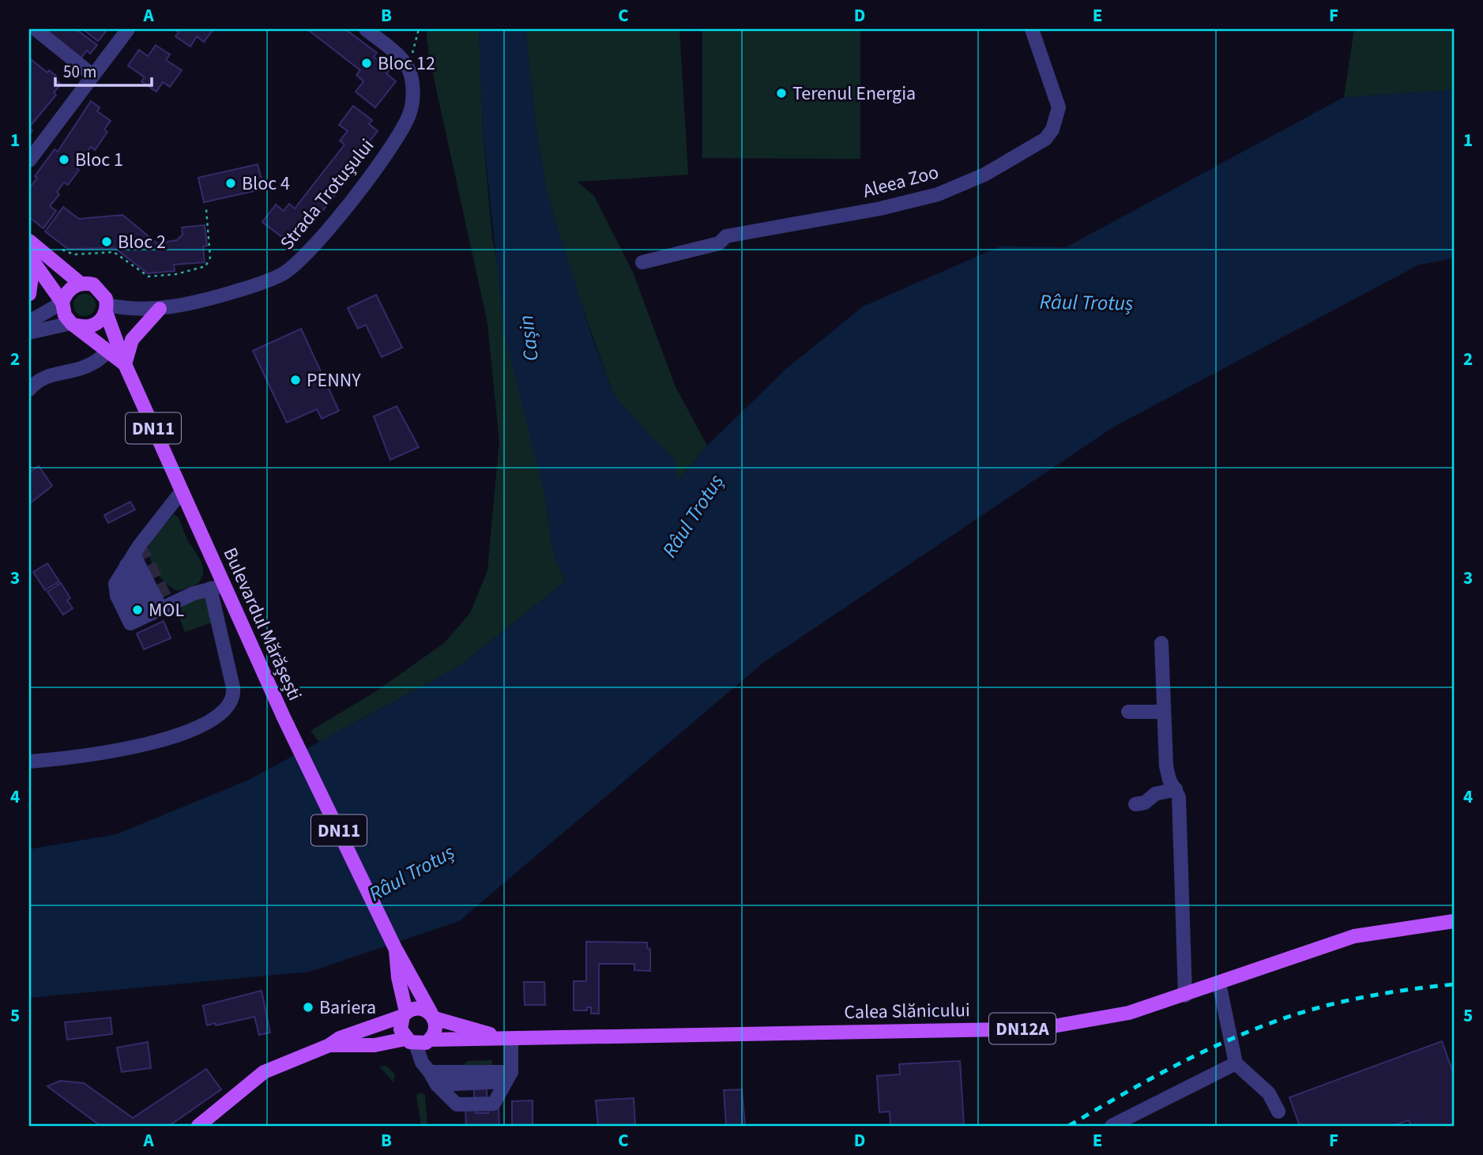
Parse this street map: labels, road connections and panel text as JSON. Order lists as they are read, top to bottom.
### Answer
{
  "streets": {
    "main road": [
      "DN11",
      "Bulevardul Mărășești",
      "Calea Slănicului",
      "DN12A"
    ],
    "street": ["Aleea Zoo", "Strada Trotușului"]
  },
  "crossings": [
    ["Strada Trotușului", "DN11"],
    ["Strada Trotușului", "Bulevardul Mărășești"],
    ["DN11", "Bulevardul Mărășești"],
    ["Bulevardul Mărășești", "Calea Slănicului"]
  ],
  "water": ["Râul Trotuș", "Cașin"],
  "places": [
    "Bloc 12",
    "Terenul Energia",
    "Bloc 1",
    "Bloc 4",
    "Bloc 2",
    "PENNY",
    "MOL",
    "Bariera"
  ],
  "scale_bar": "50 m",
  "grid": {
    "columns": [
      "A",
      "B",
      "C",
      "D",
      "E",
      "F"
    ],
    "rows": [
      "1",
      "2",
      "3",
      "4",
      "5"
    ]
  }
}
